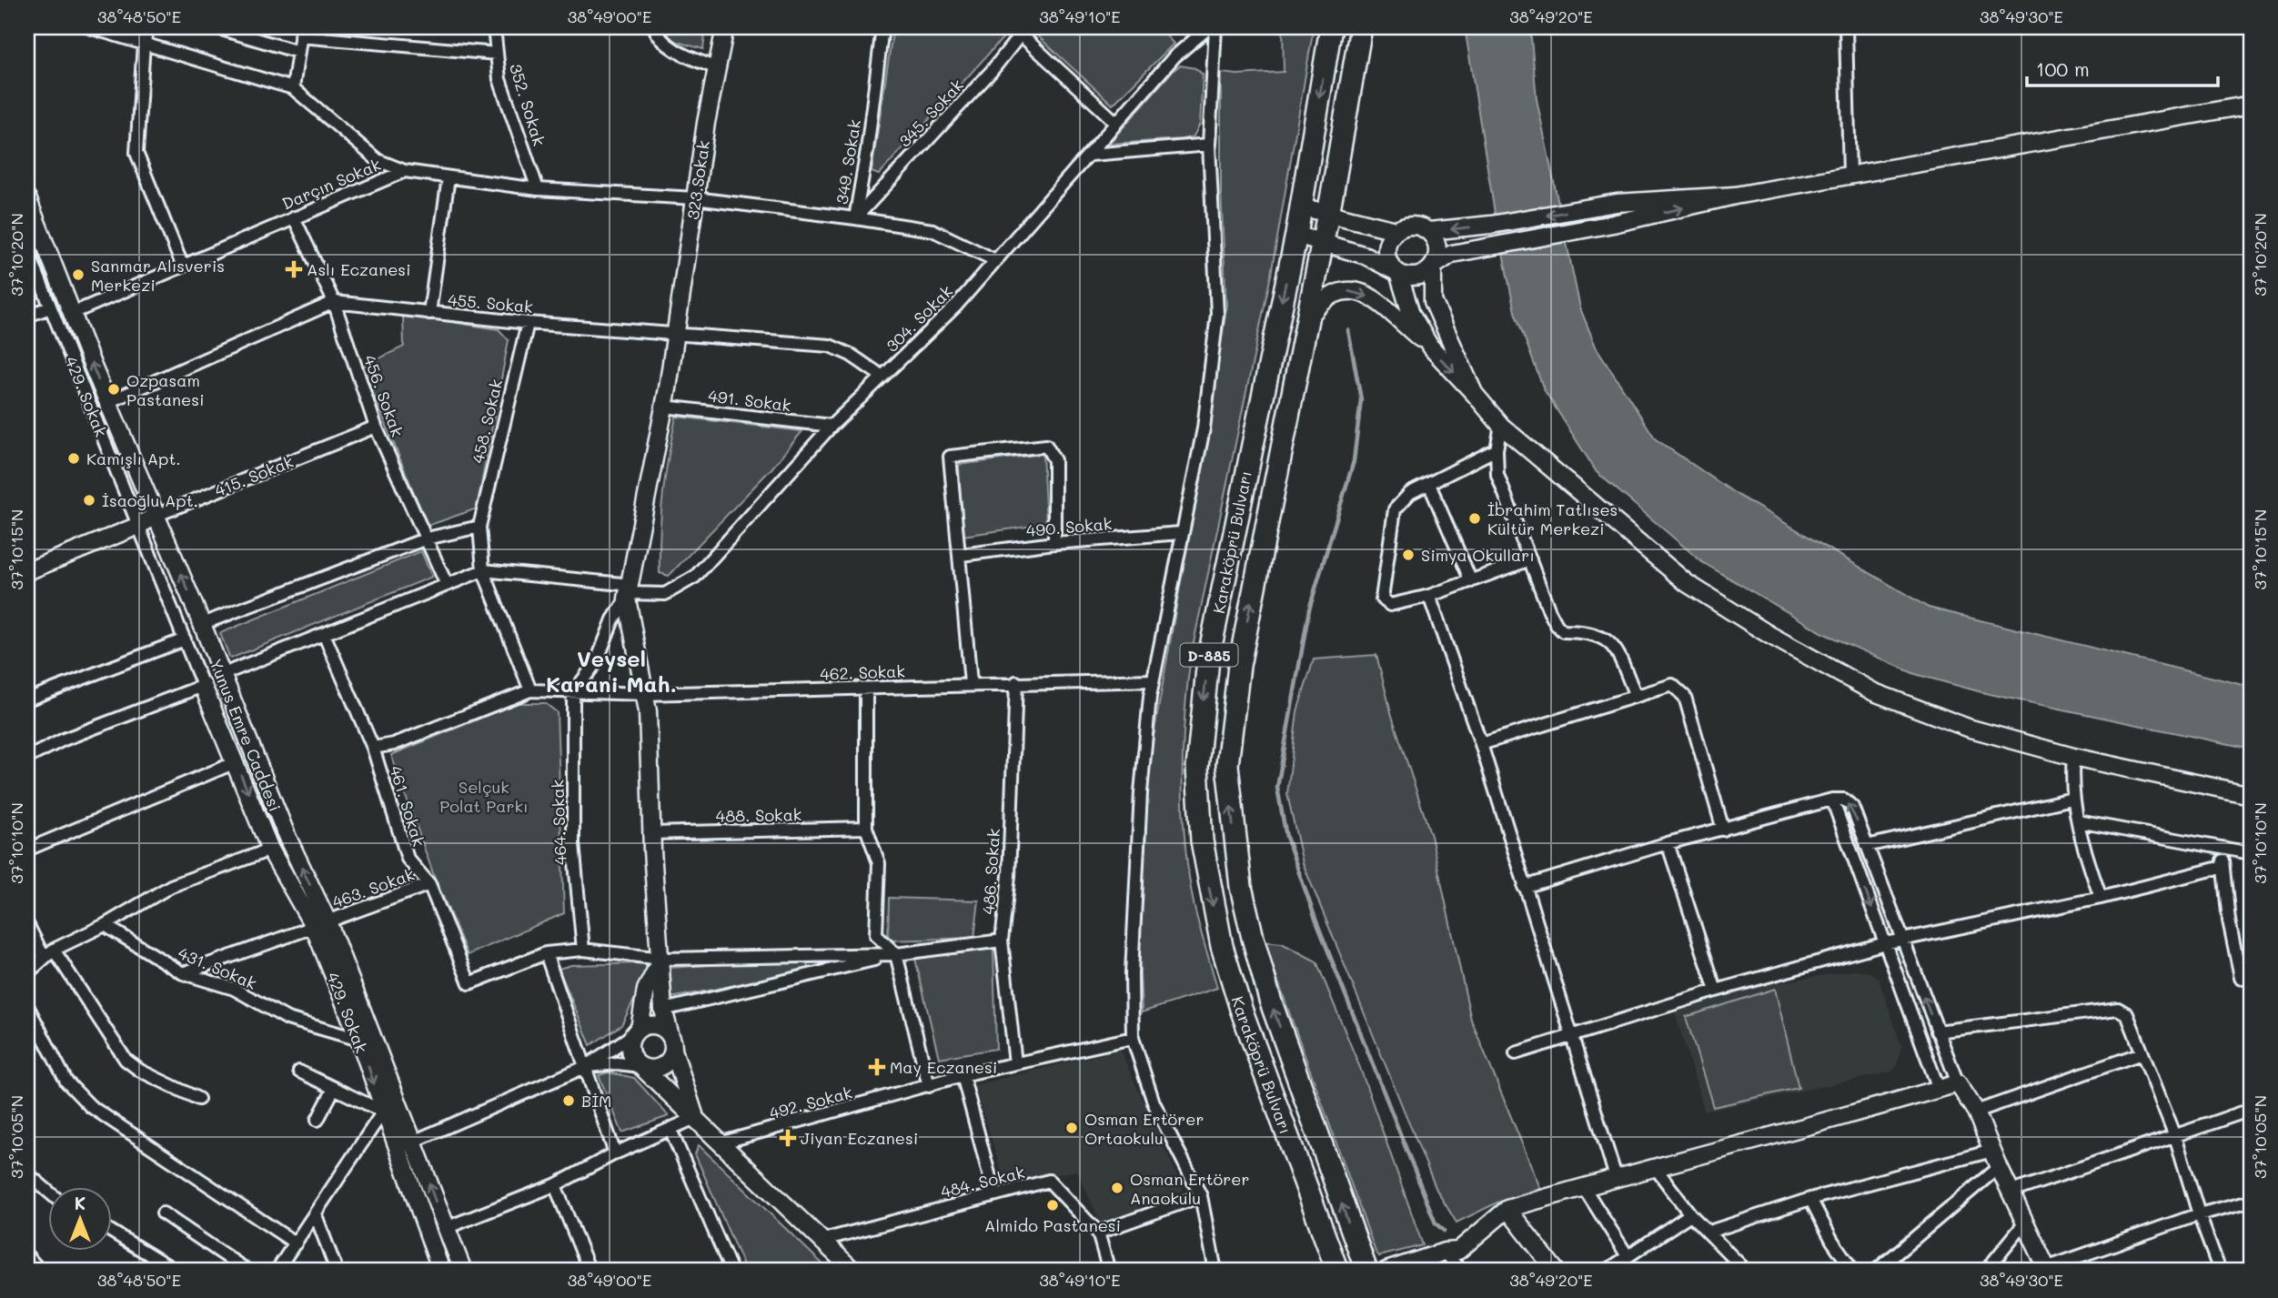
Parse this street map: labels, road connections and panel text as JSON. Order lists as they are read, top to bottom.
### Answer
{
  "streets": {
    "highway": ["Karaköprü Bulvarı", "D-885"],
    "street": [
      "352. Sokak",
      "345. Sokak",
      "349. Sokak",
      "323.Sokak",
      "Darçın Sokak",
      "455. Sokak",
      "304. Sokak",
      "456. Sokak",
      "429. Sokak",
      "491. Sokak",
      "458. Sokak",
      "415. Sokak",
      "490. Sokak",
      "462. Sokak",
      "Yunus Emre Caddesi",
      "461. Sokak",
      "488. Sokak",
      "464. Sokak",
      "486. Sokak",
      "463. Sokak",
      "431. Sokak",
      "492. Sokak",
      "484. Sokak"
    ]
  },
  "crossings": [
    ["352. Sokak", "Darçın Sokak"],
    ["345. Sokak", "349. Sokak"],
    ["349. Sokak", "323.Sokak"],
    ["349. Sokak", "Darçın Sokak"],
    ["323.Sokak", "Darçın Sokak"],
    ["323.Sokak", "455. Sokak"],
    ["323.Sokak", "304. Sokak"],
    ["323.Sokak", "491. Sokak"],
    ["Darçın Sokak", "456. Sokak"],
    ["Darçın Sokak", "Yunus Emre Caddesi"],
    ["455. Sokak", "304. Sokak"],
    ["455. Sokak", "456. Sokak"],
    ["455. Sokak", "458. Sokak"],
    ["304. Sokak", "491. Sokak"],
    ["304. Sokak", "458. Sokak"],
    ["456. Sokak", "415. Sokak"],
    ["429. Sokak", "415. Sokak"],
    ["429. Sokak", "Yunus Emre Caddesi"],
    ["429. Sokak", "463. Sokak"],
    ["429. Sokak", "431. Sokak"],
    ["458. Sokak", "462. Sokak"],
    ["415. Sokak", "Yunus Emre Caddesi"],
    ["462. Sokak", "461. Sokak"],
    ["462. Sokak", "464. Sokak"],
    ["462. Sokak", "486. Sokak"],
    ["Yunus Emre Caddesi", "463. Sokak"],
    ["461. Sokak", "463. Sokak"],
    ["486. Sokak", "492. Sokak"],
    ["463. Sokak", "431. Sokak"]
  ],
  "one_way": ["Yunus Emre Caddesi"],
  "districts": ["Veysel Karani Mah."],
  "parks": ["Selçuk Polat Parkı"],
  "places": {
    "health": ["Aslı Eczanesi", "May Eczanesi", "Jiyan Eczanesi"],
    "other": [
      "Sanmar Alısveris Merkezi",
      "Ozpasam Pastanesi",
      "Kamışlı Apt.",
      "İsaoğlu Apt.",
      "İbrahim Tatlıses Kültür Merkezi",
      "Simya Okulları",
      "BİM",
      "Osman Ertörer Ortaokulu",
      "Osman Ertörer Anaokulu",
      "Almido Pastanesi"
    ]
  },
  "scale_bar": "100 m",
  "north": "top",
  "coordinates": [
    "38°48'50\"E",
    "38°49'00\"E",
    "38°49'10\"E",
    "38°49'20\"E",
    "38°49'30\"E",
    "37°10'20\"N",
    "37°10'15\"N",
    "37°10'10\"N",
    "37°10'05\"N"
  ]
}
